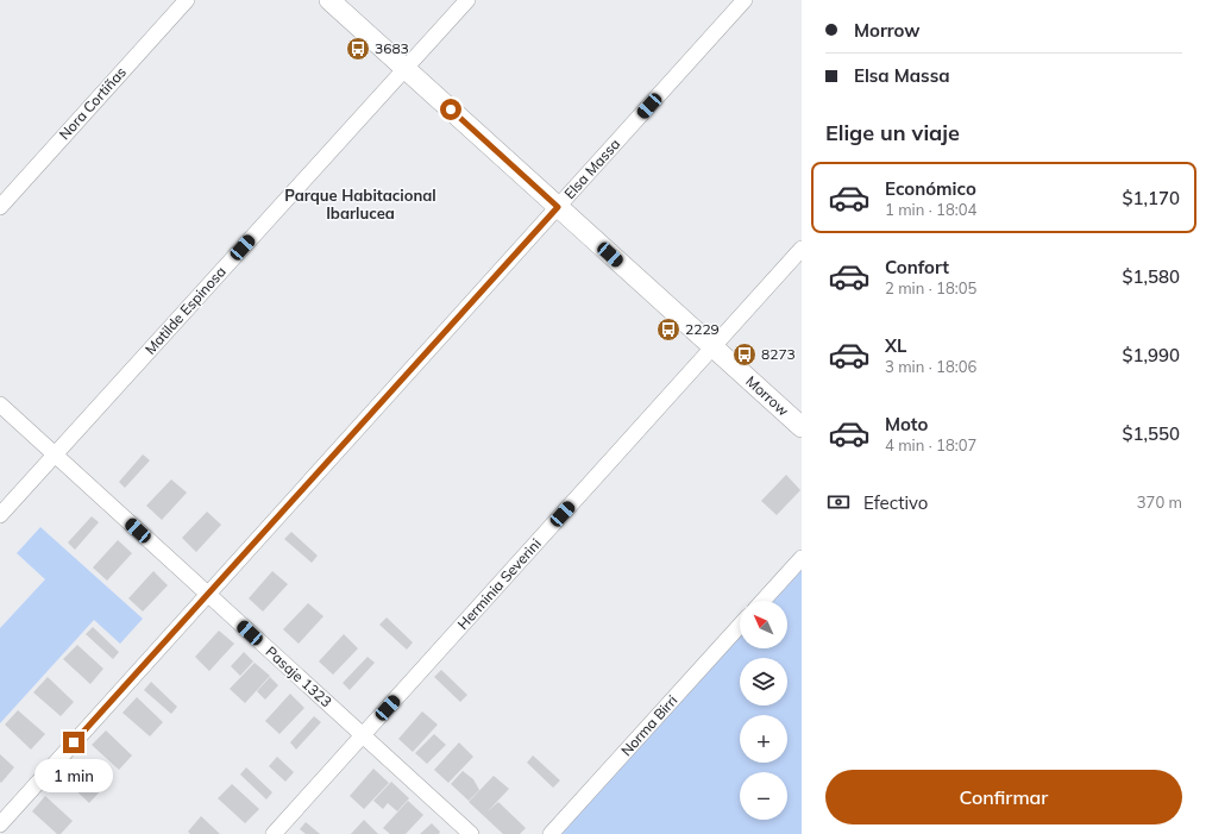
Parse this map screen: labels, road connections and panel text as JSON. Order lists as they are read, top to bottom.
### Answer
{
  "streets": {
    "street": [
      "Nora Cortiñas",
      "Elsa Massa",
      "Matilde Espinosa",
      "Morrow",
      "Herminia Severini",
      "Pasaje 1323",
      "Norma Birri"
    ]
  },
  "crossings": [
    ["Elsa Massa", "Morrow"],
    ["Elsa Massa", "Pasaje 1323"],
    ["Matilde Espinosa", "Morrow"],
    ["Matilde Espinosa", "Pasaje 1323"],
    ["Morrow", "Herminia Severini"],
    ["Herminia Severini", "Pasaje 1323"]
  ],
  "districts": ["Parque Habitacional Ibarlucea"],
  "places": {
    "bus stop": ["3683", "2229", "8273"]
  },
  "north": "top left",
  "page": {
    "banner": ["Morrow", "Elsa Massa"],
    "heading": "Elige un viaje",
    "list": [
      {
        "name": "Económico",
        "note": "1 min · 18:04",
        "value": "$1,170"
      },
      {
        "name": "Confort",
        "note": "2 min · 18:05",
        "value": "$1,580"
      },
      {
        "name": "XL",
        "note": "3 min · 18:06",
        "value": "$1,990"
      },
      {
        "name": "Moto",
        "note": "4 min · 18:07",
        "value": "$1,550"
      }
    ],
    "pay": ["Efectivo", "370 m"],
    "map_buttons": ["+", "−"],
    "bubble": "1 min",
    "buttons": "Confirmar"
  }
}
